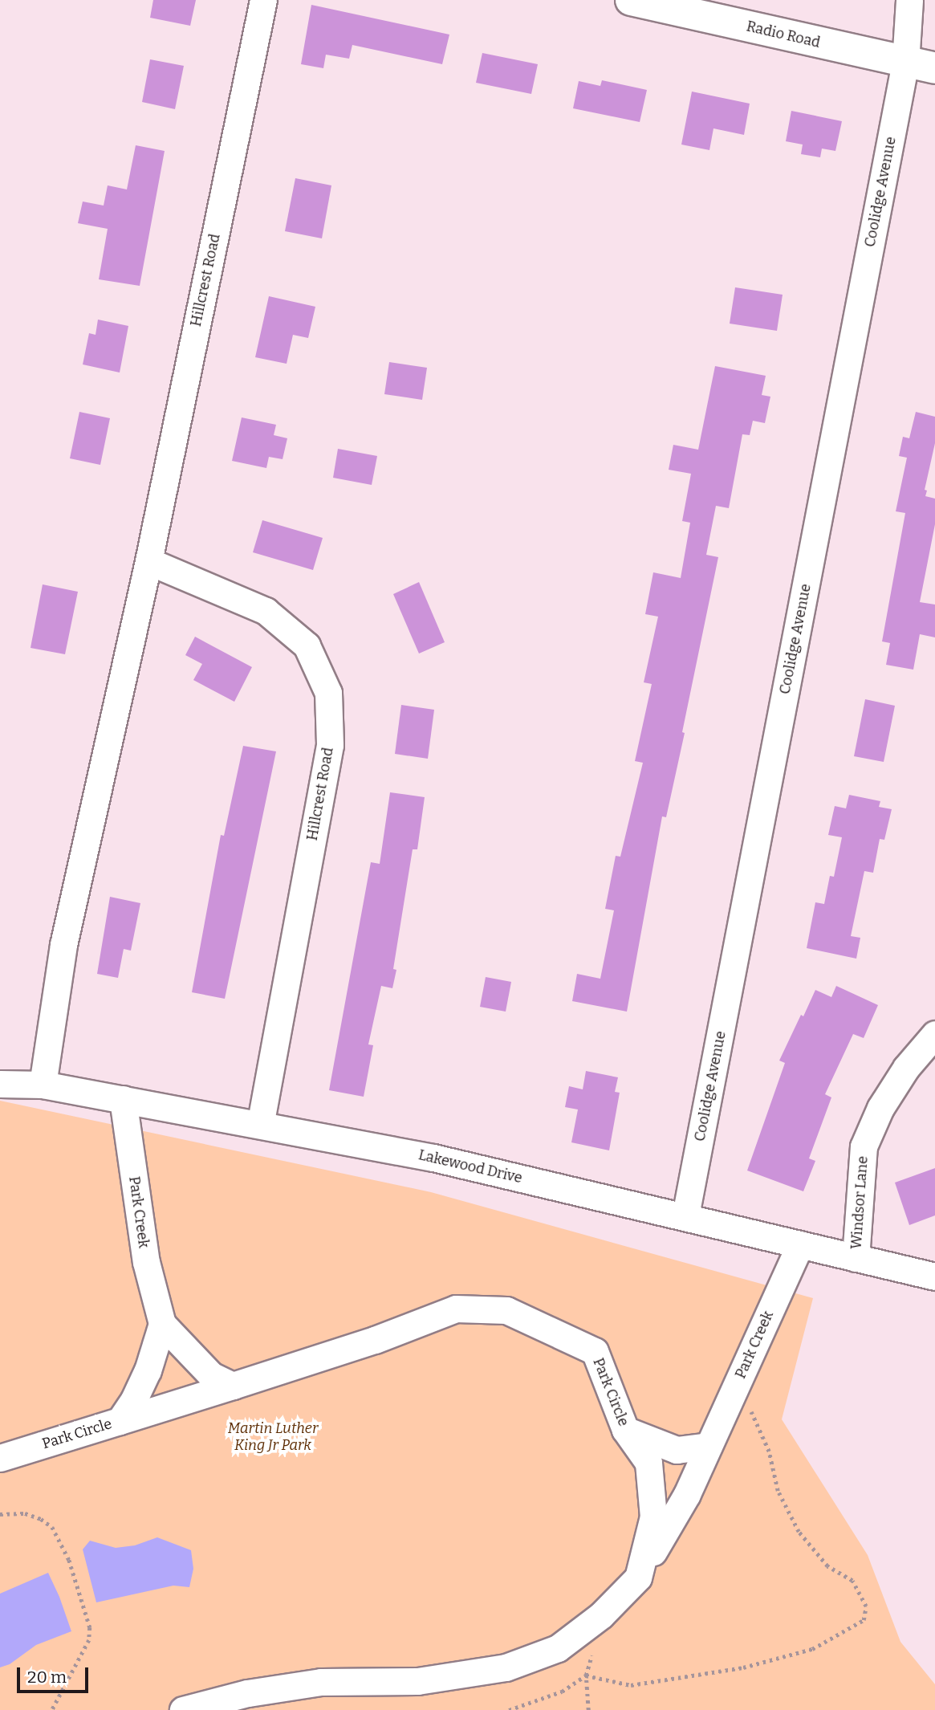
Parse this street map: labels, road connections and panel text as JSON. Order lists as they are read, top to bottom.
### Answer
{
  "streets": {
    "street": [
      "Radio Road",
      "Coolidge Avenue",
      "Hillcrest Road",
      "Lakewood Drive",
      "Windsor Lane",
      "Park Creek",
      "Park Circle"
    ]
  },
  "crossings": [
    ["Radio Road", "Coolidge Avenue"],
    ["Coolidge Avenue", "Lakewood Drive"],
    ["Hillcrest Road", "Lakewood Drive"],
    ["Lakewood Drive", "Windsor Lane"],
    ["Lakewood Drive", "Park Creek"],
    ["Park Creek", "Park Circle"]
  ],
  "parks": ["Martin Luther King Jr Park"],
  "scale_bar": "20 m"
}
